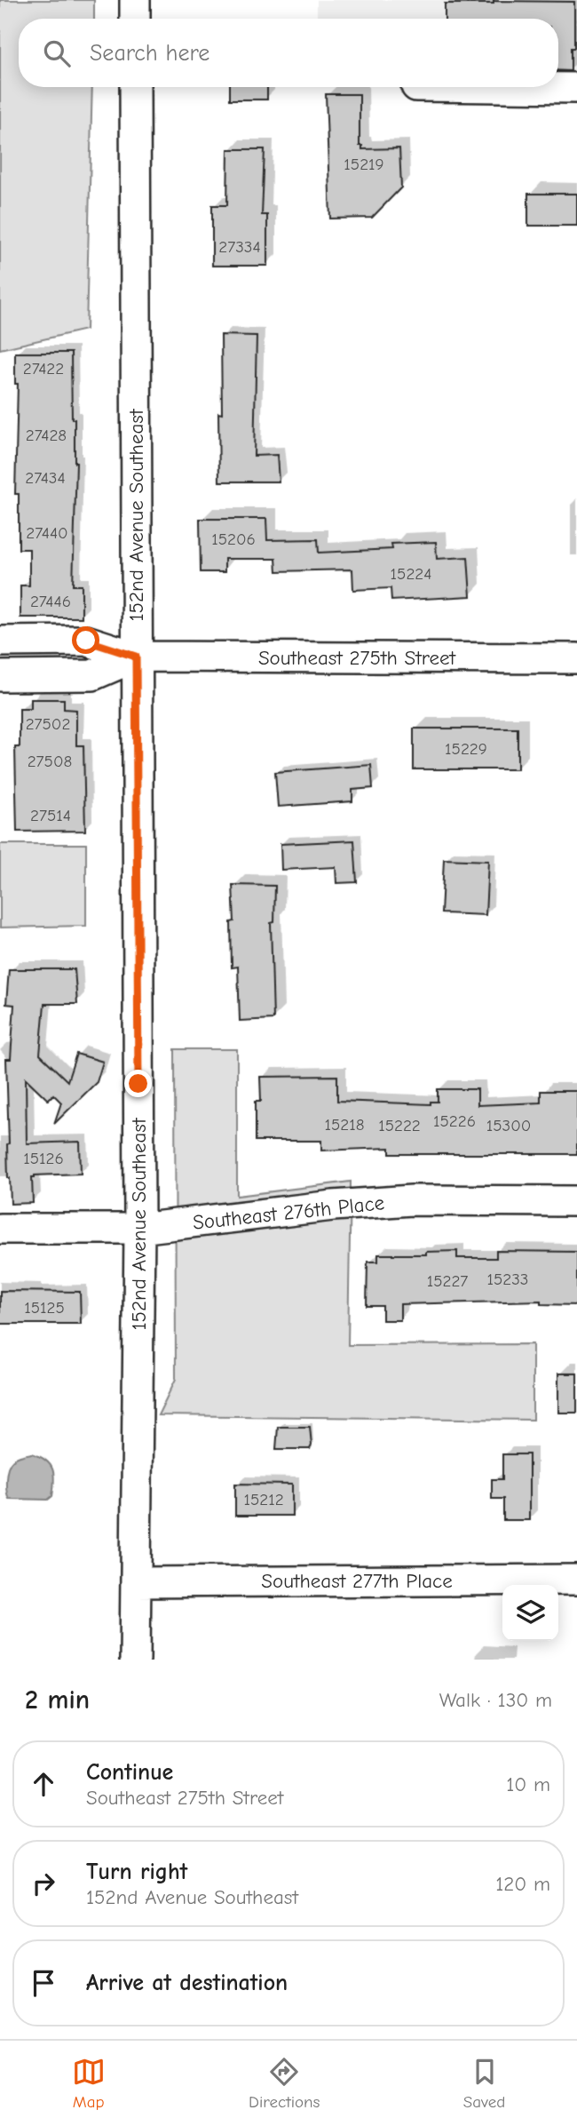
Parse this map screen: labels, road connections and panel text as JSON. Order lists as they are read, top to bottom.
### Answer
{
  "streets": {
    "street": [
      "152nd Avenue Southeast",
      "Southeast 275th Street",
      "Southeast 276th Place",
      "Southeast 277th Place"
    ]
  },
  "crossings": [
    ["152nd Avenue Southeast", "Southeast 275th Street"],
    ["152nd Avenue Southeast", "Southeast 276th Place"],
    ["152nd Avenue Southeast", "Southeast 277th Place"]
  ],
  "house_numbers": [
    "15219",
    "27334",
    "27422",
    "27428",
    "27434",
    "27440",
    "15206",
    "15224",
    "27446",
    "27502",
    "15229",
    "27508",
    "27514",
    "15226",
    "15218",
    "15222",
    "15300",
    "15126",
    "15233",
    "15227",
    "15125",
    "15212"
  ],
  "page": {
    "search": "Search here",
    "heading": ["2 min", "Walk · 130 m"],
    "list": [
      ["Continue", "Southeast 275th Street", "10 m"],
      ["Turn right", "152nd Avenue Southeast", "120 m"],
      "Arrive at destination"
    ],
    "nav": ["Map", "Directions", "Saved"]
  }
}
